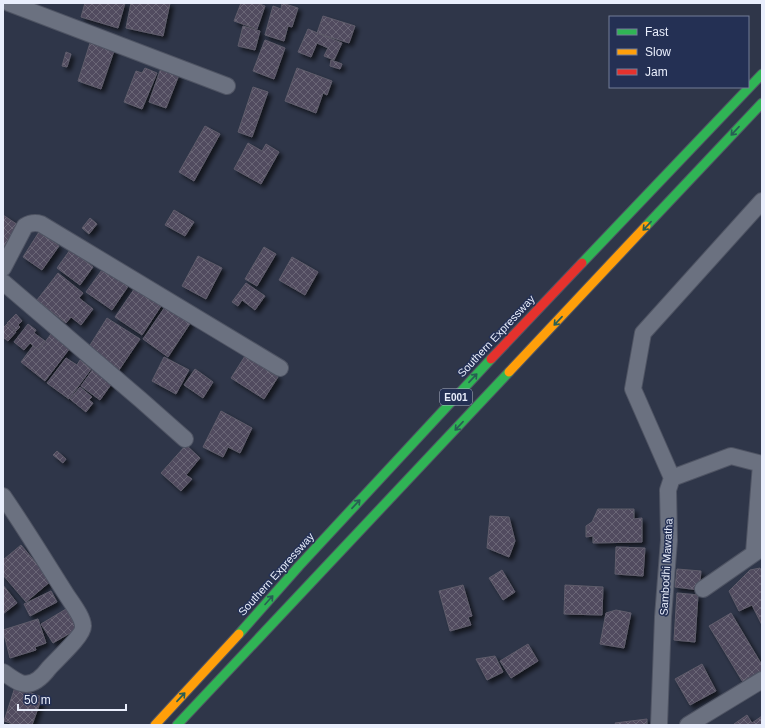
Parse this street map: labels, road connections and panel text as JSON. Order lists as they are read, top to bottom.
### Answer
{
  "streets": {
    "highway": ["Southern Expressway", "E001"],
    "street": ["Sambodhi Mawatha"]
  },
  "legend": ["Fast", "Slow", "Jam"],
  "scale_bar": "50 m"
}
